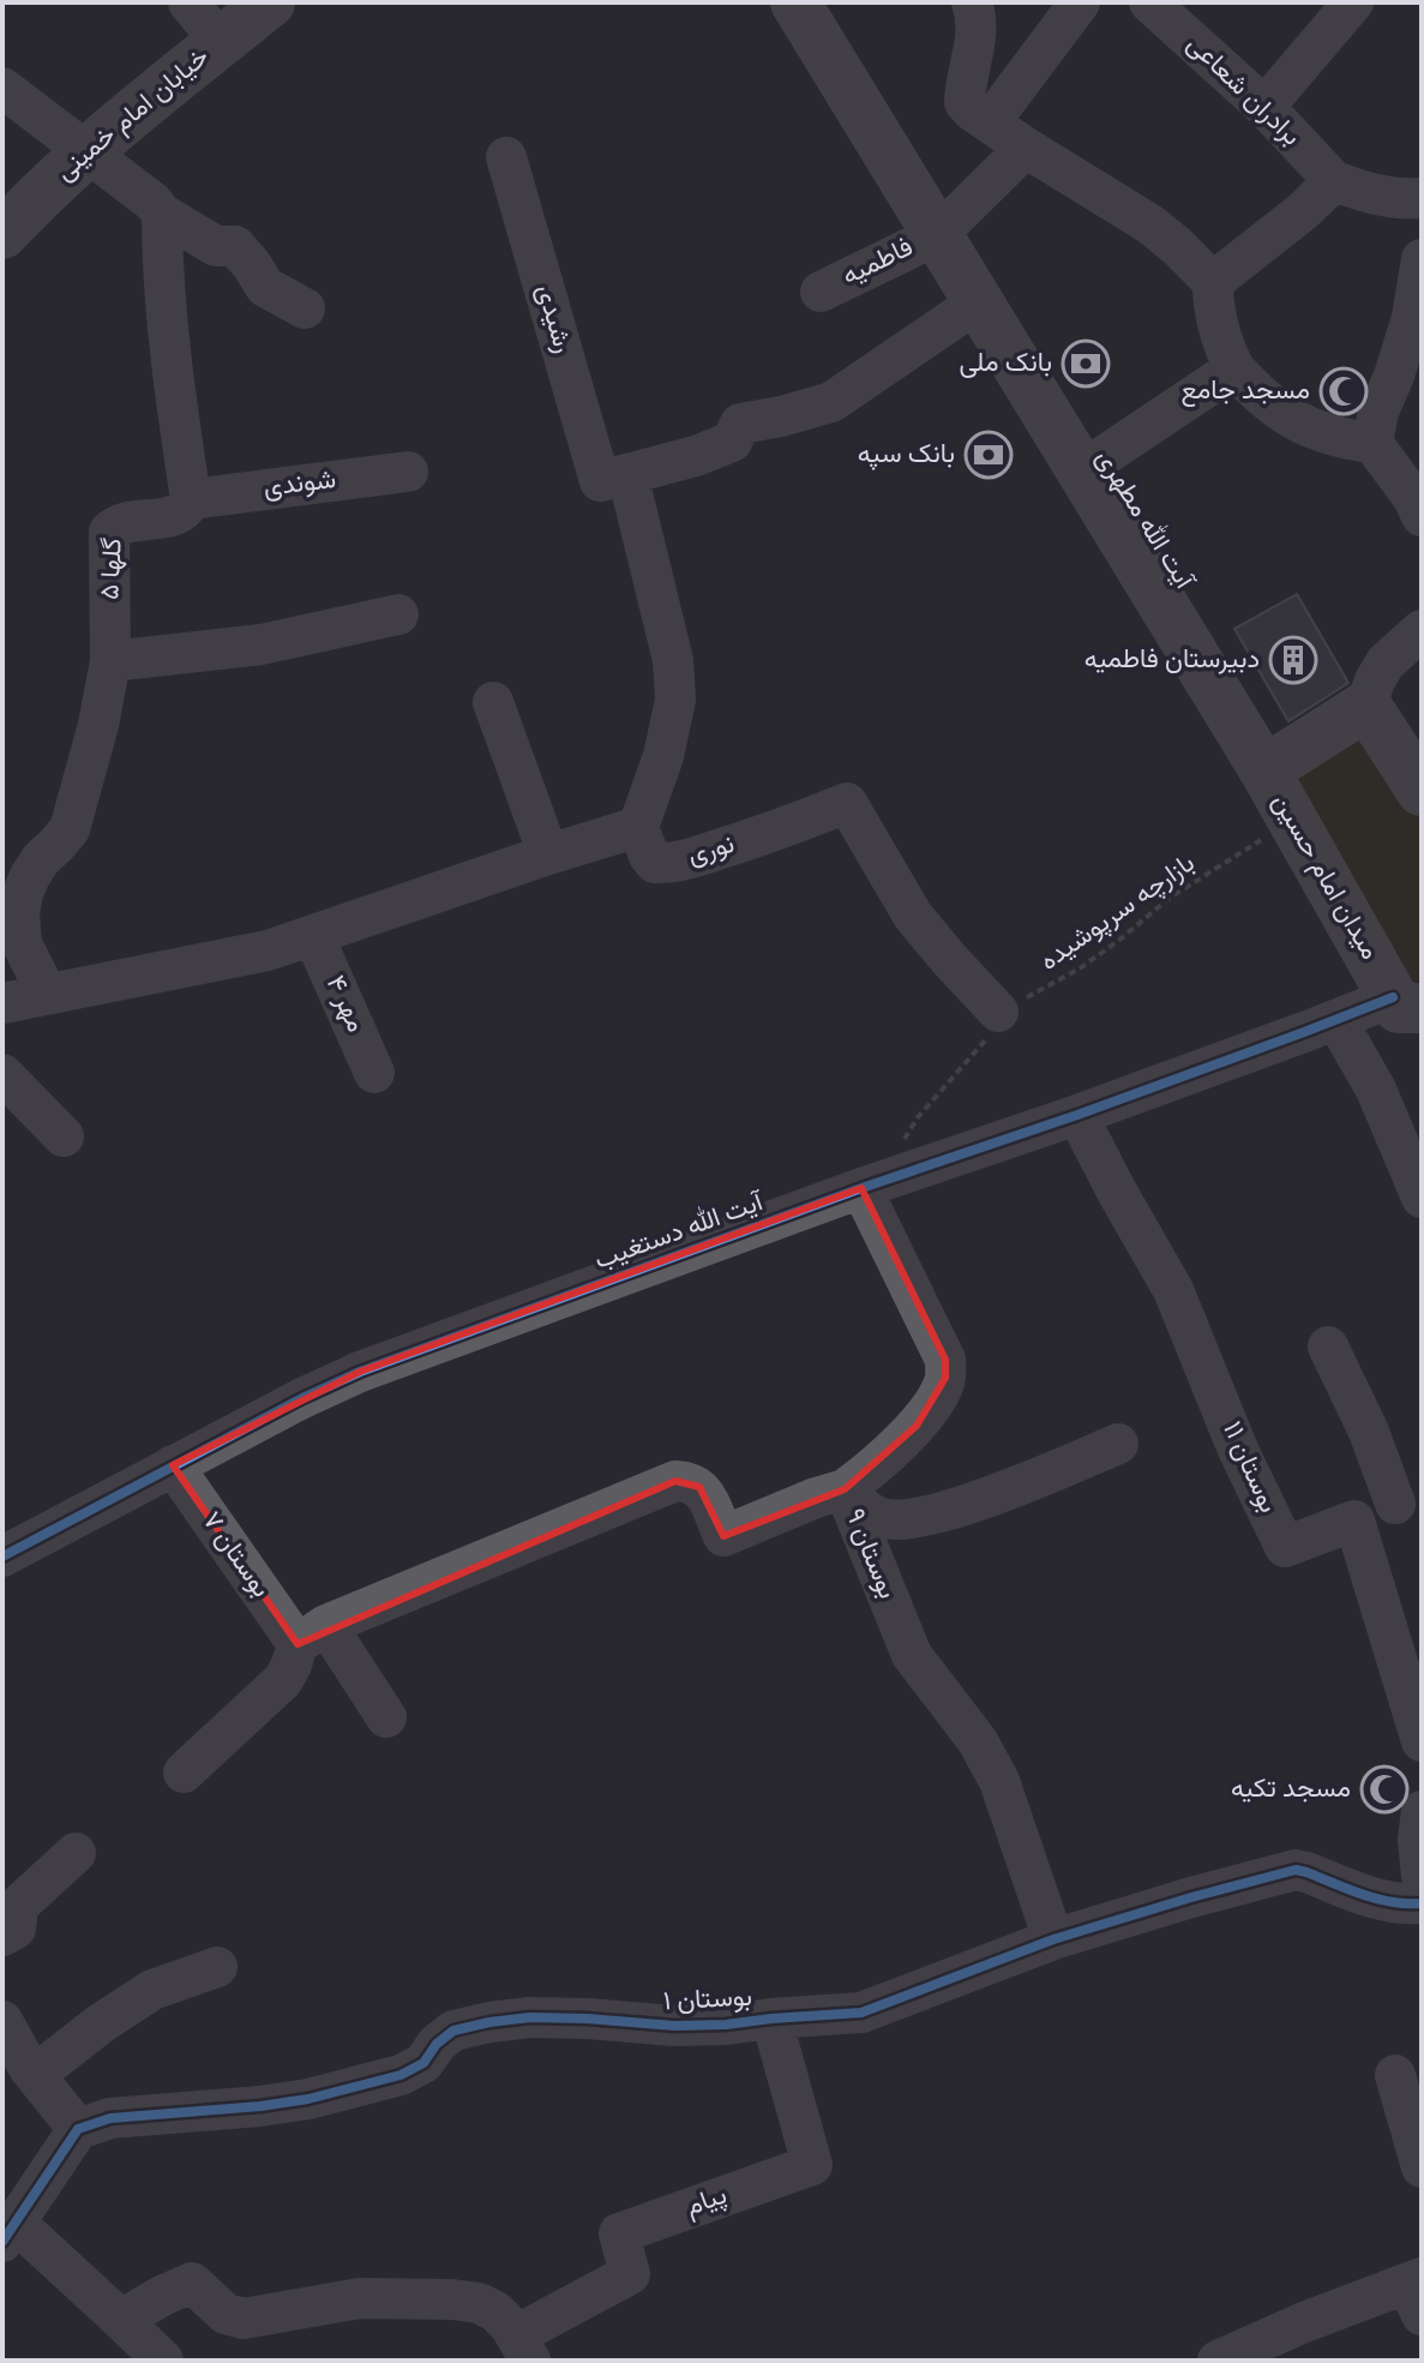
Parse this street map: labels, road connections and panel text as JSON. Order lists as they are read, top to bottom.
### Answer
{
  "streets": {
    "main road": ["خیابان امام خمینی", "آیت الله مطهری", "میدان امام حسین"],
    "street": [
      "برادران شعاعی",
      "فاطمیه",
      "رشیدی",
      "شوندی",
      "گلها ۵",
      "نوری",
      "مهر ۴",
      "آیت الله دستغیب",
      "بوستان ۱۱",
      "بوستان ۹",
      "بوستان ۷",
      "بوستان ۱",
      "پیام"
    ],
    "path": ["بازارچه سرپوشیده"]
  },
  "crossings": [
    ["فاطمیه", "آیت الله مطهری"],
    ["شوندی", "گلها ۵"],
    ["آیت الله مطهری", "میدان امام حسین"],
    ["نوری", "بازارچه سرپوشیده"],
    ["میدان امام حسین", "بازارچه سرپوشیده"],
    ["میدان امام حسین", "آیت الله دستغیب"],
    ["آیت الله دستغیب", "بوستان ۱۱"],
    ["آیت الله دستغیب", "بوستان ۹"],
    ["آیت الله دستغیب", "بوستان ۷"],
    ["بوستان ۹", "بوستان ۱"],
    ["بوستان ۱", "پیام"]
  ],
  "places": {
    "bank": ["بانک ملی", "بانک سپه"],
    "mosque": ["مسجد جامع", "مسجد تکیه"],
    "building": ["دبیرستان فاطمیه"]
  }
}
